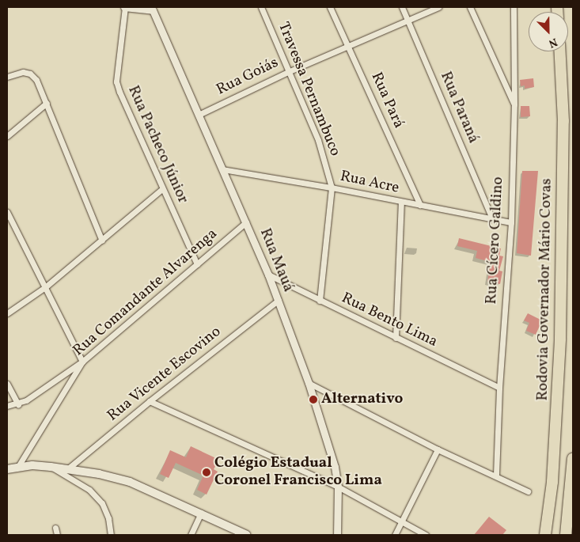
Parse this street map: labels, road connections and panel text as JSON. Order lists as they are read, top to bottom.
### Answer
{
  "streets": {
    "highway": ["Rodovia Governador Mário Covas"],
    "street": [
      "Rua Goiás",
      "Travessa Pernambuco",
      "Rua Pará",
      "Rua Paraná",
      "Rua Pacheco Júnior",
      "Rua Acre",
      "Rua Cícero Galdino",
      "Rua Mauá",
      "Rua Comandante Alvarenga",
      "Rua Bento Lima",
      "Rua Vicente Escovino"
    ]
  },
  "crossings": [
    ["Rua Goiás", "Travessa Pernambuco"],
    ["Rua Goiás", "Rua Pará"],
    ["Rua Goiás", "Rua Paraná"],
    ["Rua Goiás", "Rua Mauá"],
    ["Travessa Pernambuco", "Rua Acre"],
    ["Travessa Pernambuco", "Rua Bento Lima"],
    ["Rua Pará", "Rua Acre"],
    ["Rua Paraná", "Rua Acre"],
    ["Rua Pacheco Júnior", "Rua Comandante Alvarenga"],
    ["Rua Acre", "Rua Cícero Galdino"],
    ["Rua Acre", "Rua Mauá"],
    ["Rua Cícero Galdino", "Rua Bento Lima"],
    ["Rua Mauá", "Rua Comandante Alvarenga"],
    ["Rua Mauá", "Rua Bento Lima"],
    ["Rua Mauá", "Rua Vicente Escovino"]
  ],
  "places": ["Alternativo", "Colégio Estadual Coronel Francisco Lima"],
  "north": "bottom right"
}
